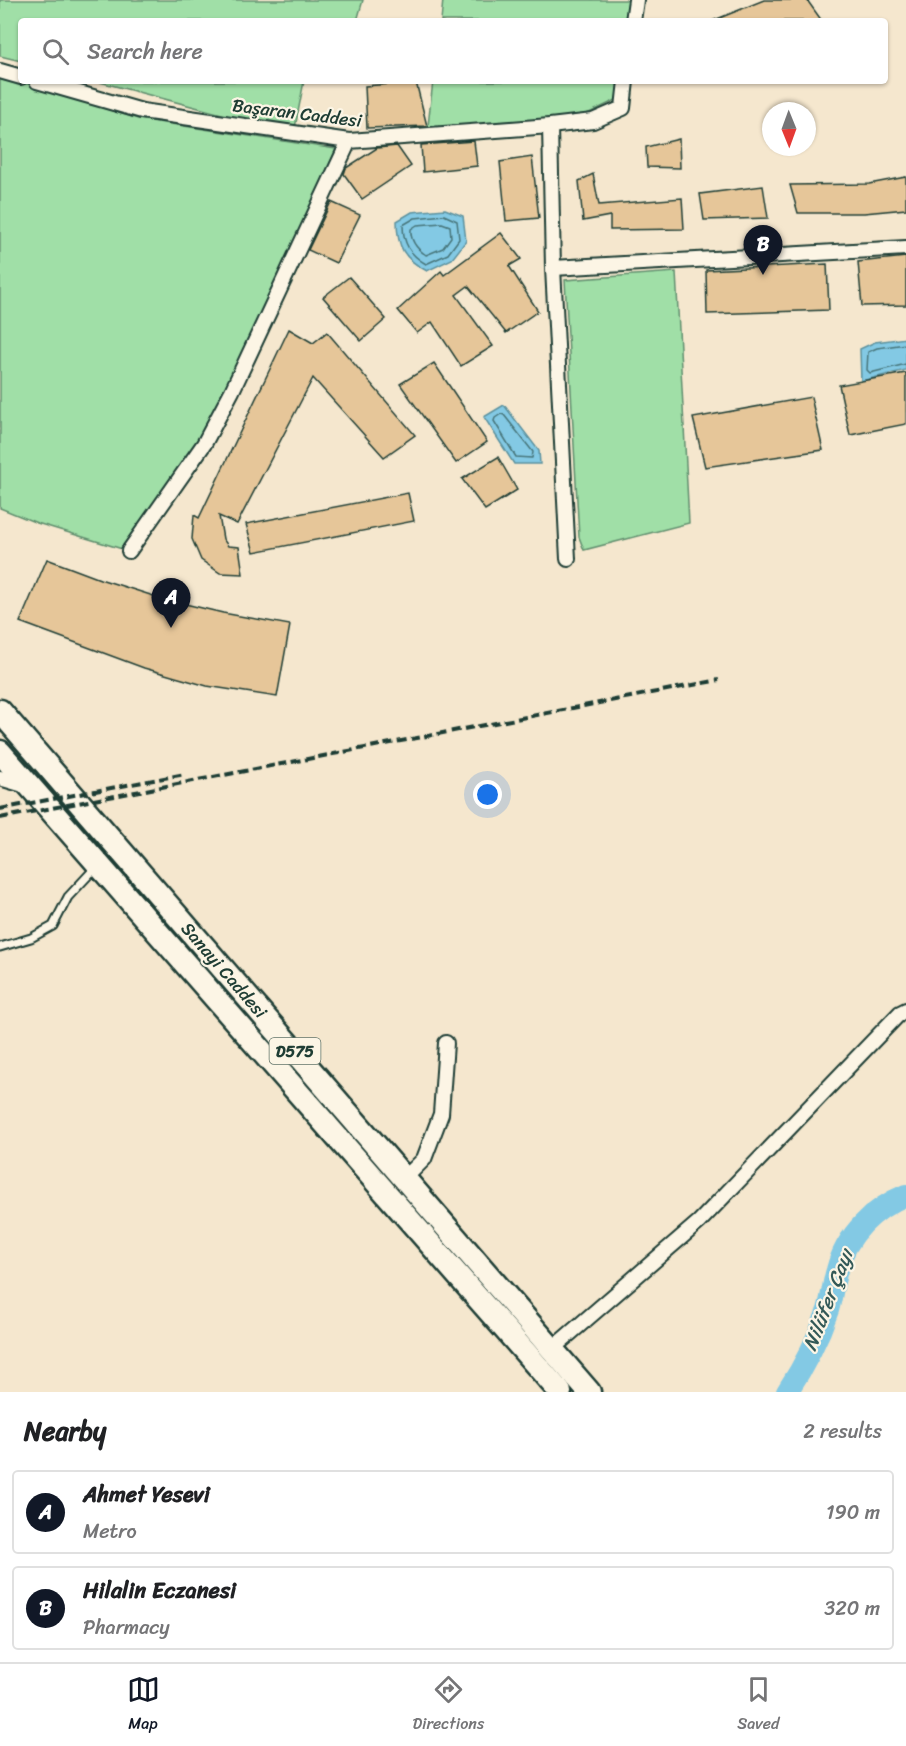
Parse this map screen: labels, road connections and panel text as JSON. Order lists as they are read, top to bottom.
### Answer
{
  "streets": {
    "highway": ["Sanayi Caddesi", "D575"],
    "street": ["Başaran Caddesi"]
  },
  "water": ["Nilüfer Çayı"],
  "north": "bottom",
  "page": {
    "search": "Search here",
    "pins": ["B", "A"],
    "heading": ["Nearby", "2 results"],
    "list": [
      {
        "mark": "A",
        "name": "Ahmet Yesevi",
        "note": "Metro",
        "value": "190 m"
      },
      {
        "mark": "B",
        "name": "Hilalin Eczanesi",
        "note": "Pharmacy",
        "value": "320 m"
      }
    ],
    "nav": ["Map", "Directions", "Saved"]
  }
}
